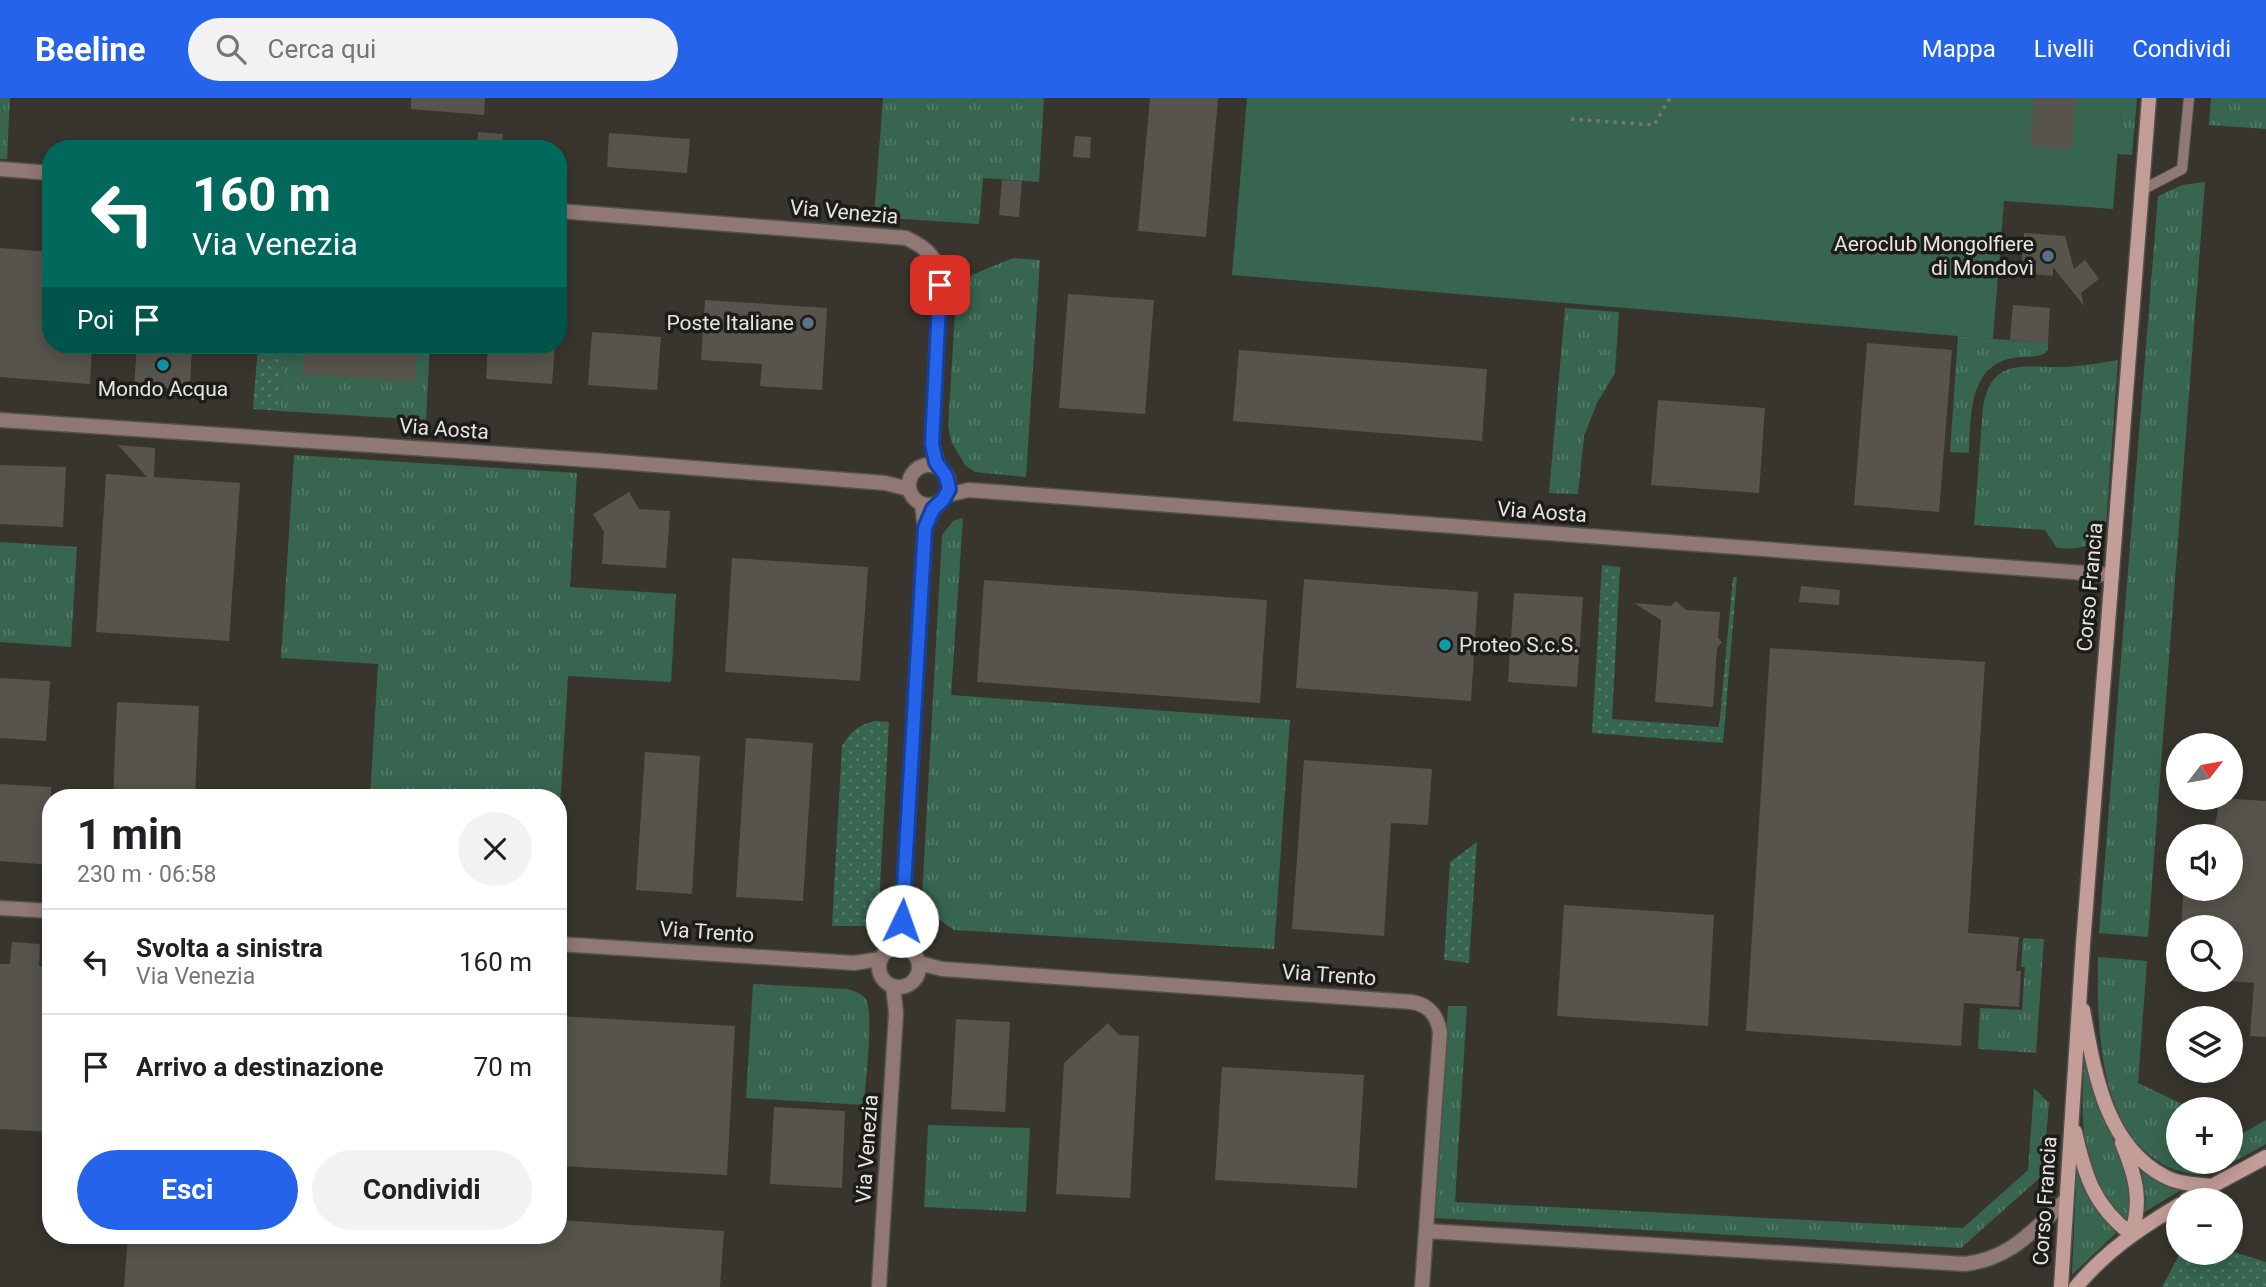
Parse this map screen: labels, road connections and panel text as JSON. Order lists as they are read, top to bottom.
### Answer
{
  "streets": {
    "street": [
      "Via Venezia",
      "Via Aosta",
      "Corso Francia",
      "Via Trento"
    ]
  },
  "crossings": [
    ["Via Venezia", "Via Aosta"],
    ["Via Venezia", "Via Trento"],
    ["Via Aosta", "Corso Francia"]
  ],
  "places": [
    "Aeroclub Mongolfiere di Mondovì",
    "Poste Italiane",
    "Mondo Acqua",
    "Proteo S.c.S."
  ],
  "north": "top right",
  "page": {
    "header": "Beeline",
    "search": "Cerca qui",
    "nav": ["Mappa", "Livelli", "Condividi"],
    "turn": ["160 m", "Via Venezia"],
    "then": "Poi",
    "map_buttons": ["+", "−"],
    "heading": ["1 min", "230 m · 06:58"],
    "list": [
      {
        "name": "Svolta a sinistra",
        "note": "Via Venezia",
        "value": "160 m"
      },
      {
        "name": "Arrivo a destinazione",
        "value": "70 m"
      }
    ],
    "buttons": ["Esci", "Condividi"]
  }
}
